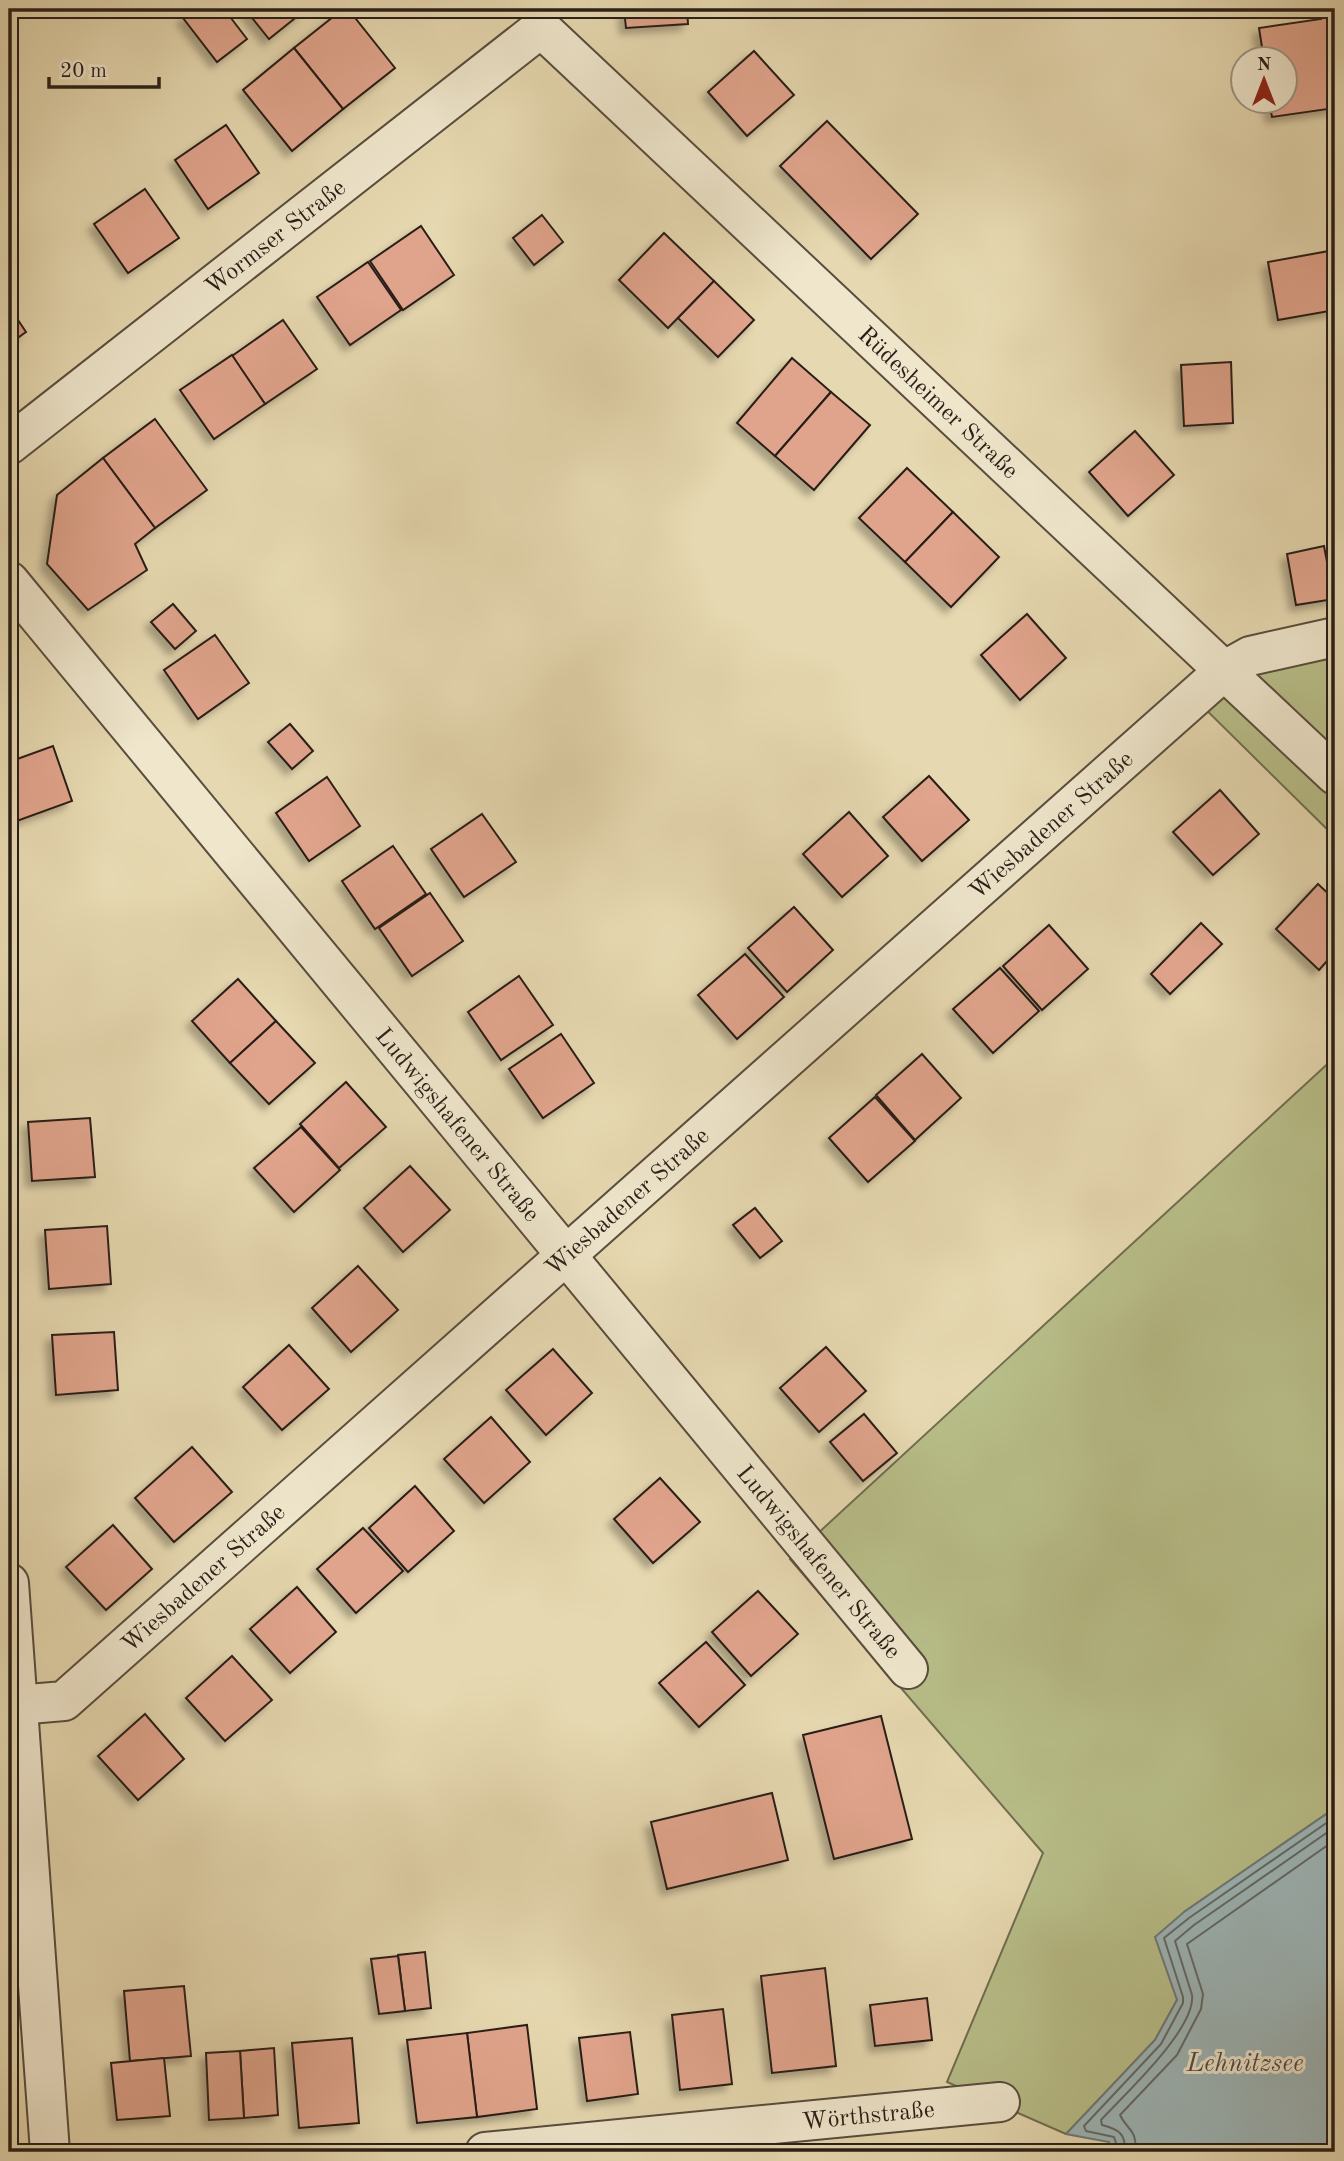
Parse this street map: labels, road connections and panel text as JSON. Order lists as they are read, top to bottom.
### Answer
{
  "streets": {
    "street": [
      "Wormser Straße",
      "Rüdesheimer Straße",
      "Wiesbadener Straße",
      "Ludwigshafener Straße",
      "Wörthstraße"
    ]
  },
  "crossings": [
    ["Wormser Straße", "Rüdesheimer Straße"],
    ["Rüdesheimer Straße", "Wiesbadener Straße"],
    ["Wiesbadener Straße", "Ludwigshafener Straße"]
  ],
  "water": ["Lehnitzsee"],
  "scale_bar": "20 m",
  "north": "top"
}
